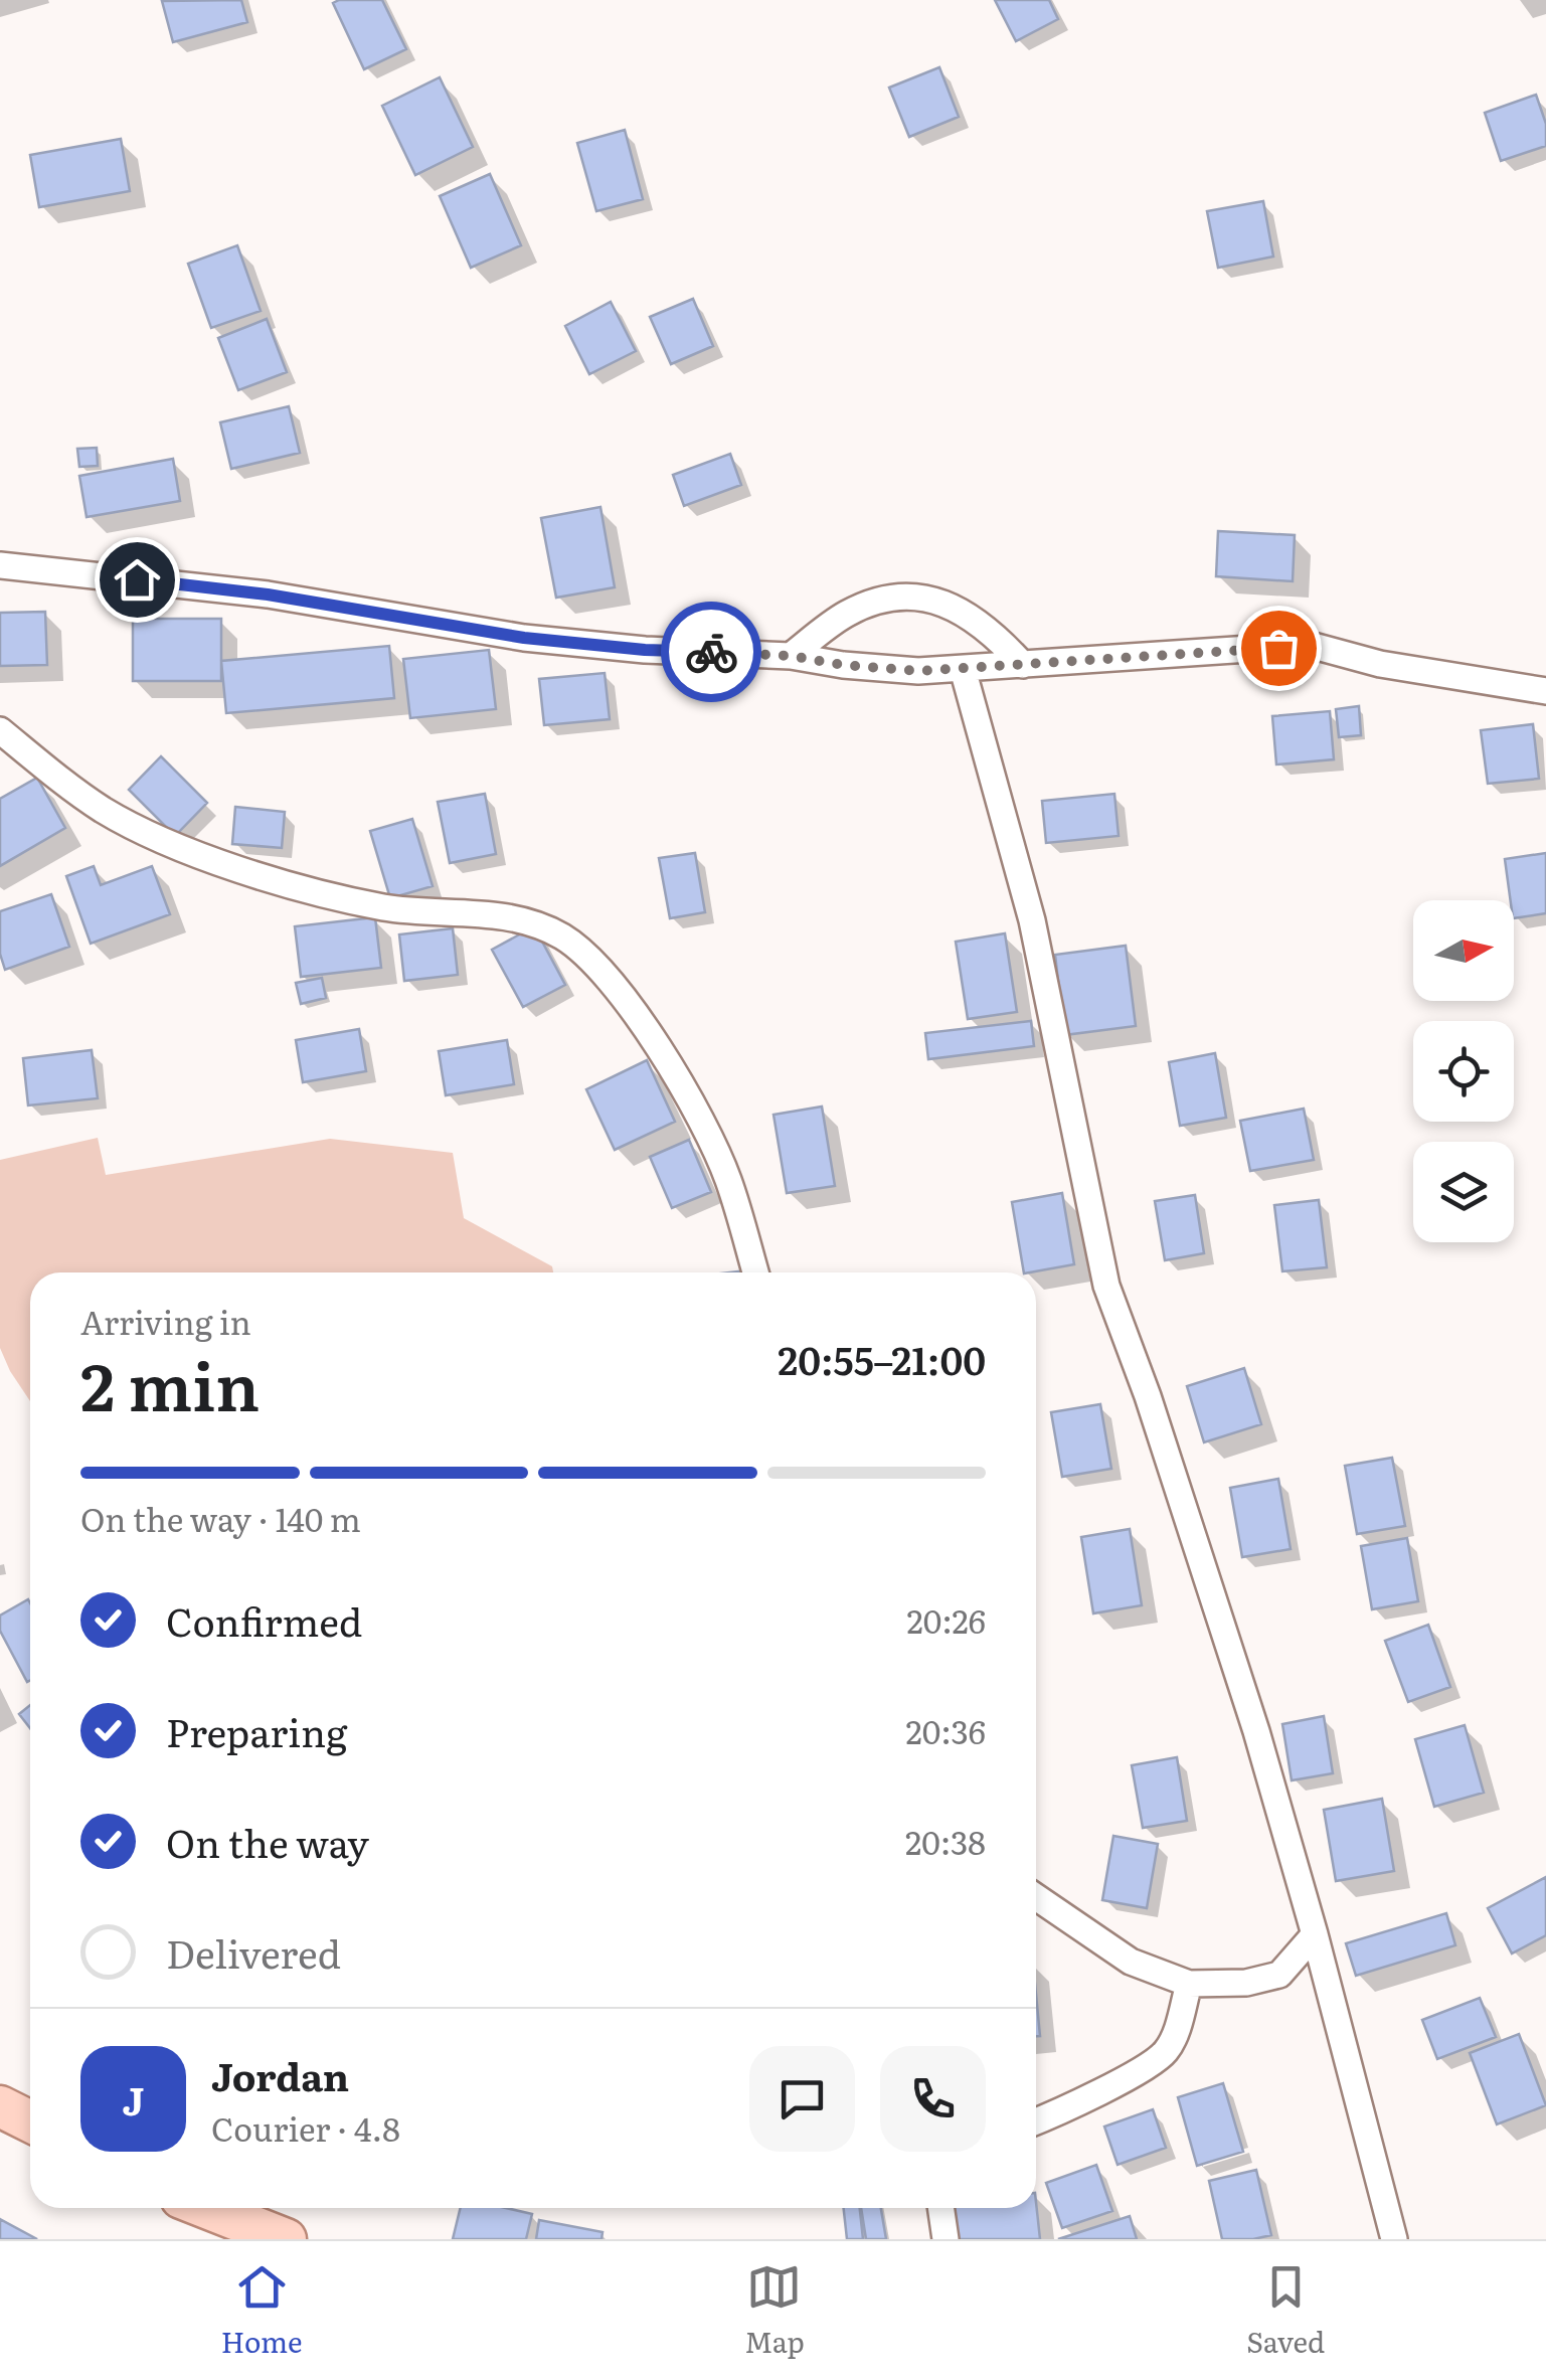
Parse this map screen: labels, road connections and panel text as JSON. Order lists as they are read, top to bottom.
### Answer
{
  "north": "right",
  "page": {
    "heading": ["2 min", "Arriving in", "20:55–21:00"],
    "panel": ["Jordan", "Courier · 4.8"],
    "bar": "On the way · 140 m",
    "list": [
      ["Confirmed", "20:26"],
      ["Preparing", "20:36"],
      ["On the way", "20:38"],
      "Delivered"
    ],
    "round": "J",
    "tabs": ["Home", "Map", "Saved"]
  }
}
